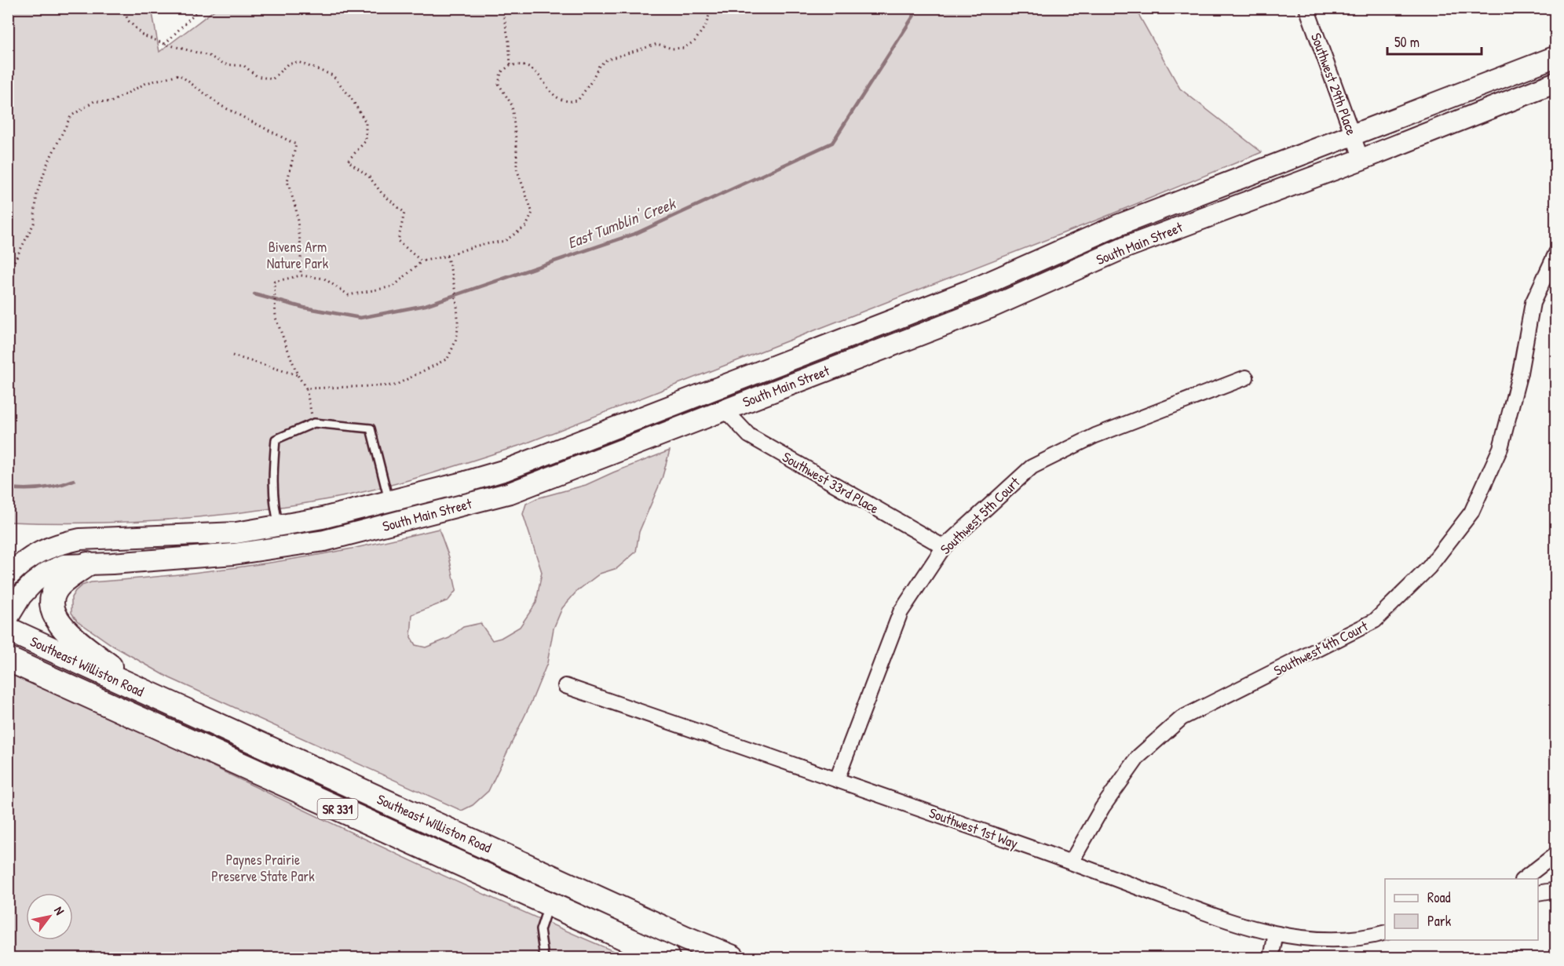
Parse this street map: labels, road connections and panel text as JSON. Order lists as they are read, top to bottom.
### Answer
{
  "streets": {
    "highway": ["Southeast Williston Road", "SR 331"],
    "main road": ["South Main Street"],
    "street": [
      "Southwest 29th Place",
      "Southwest 33rd Place",
      "Southwest 5th Court",
      "Southwest 4th Court",
      "Southwest 1st Way"
    ]
  },
  "crossings": [
    ["Southwest 29th Place", "South Main Street"],
    ["South Main Street", "Southwest 33rd Place"],
    ["Southwest 33rd Place", "Southwest 5th Court"],
    ["Southwest 5th Court", "Southwest 1st Way"],
    ["Southwest 4th Court", "Southwest 1st Way"]
  ],
  "water": ["East Tumblin' Creek"],
  "parks": ["Bivens Arm Nature Park", "Paynes Prairie Preserve State Park"],
  "legend": ["Road", "Park"],
  "scale_bar": "50 m",
  "north": "top right"
}
